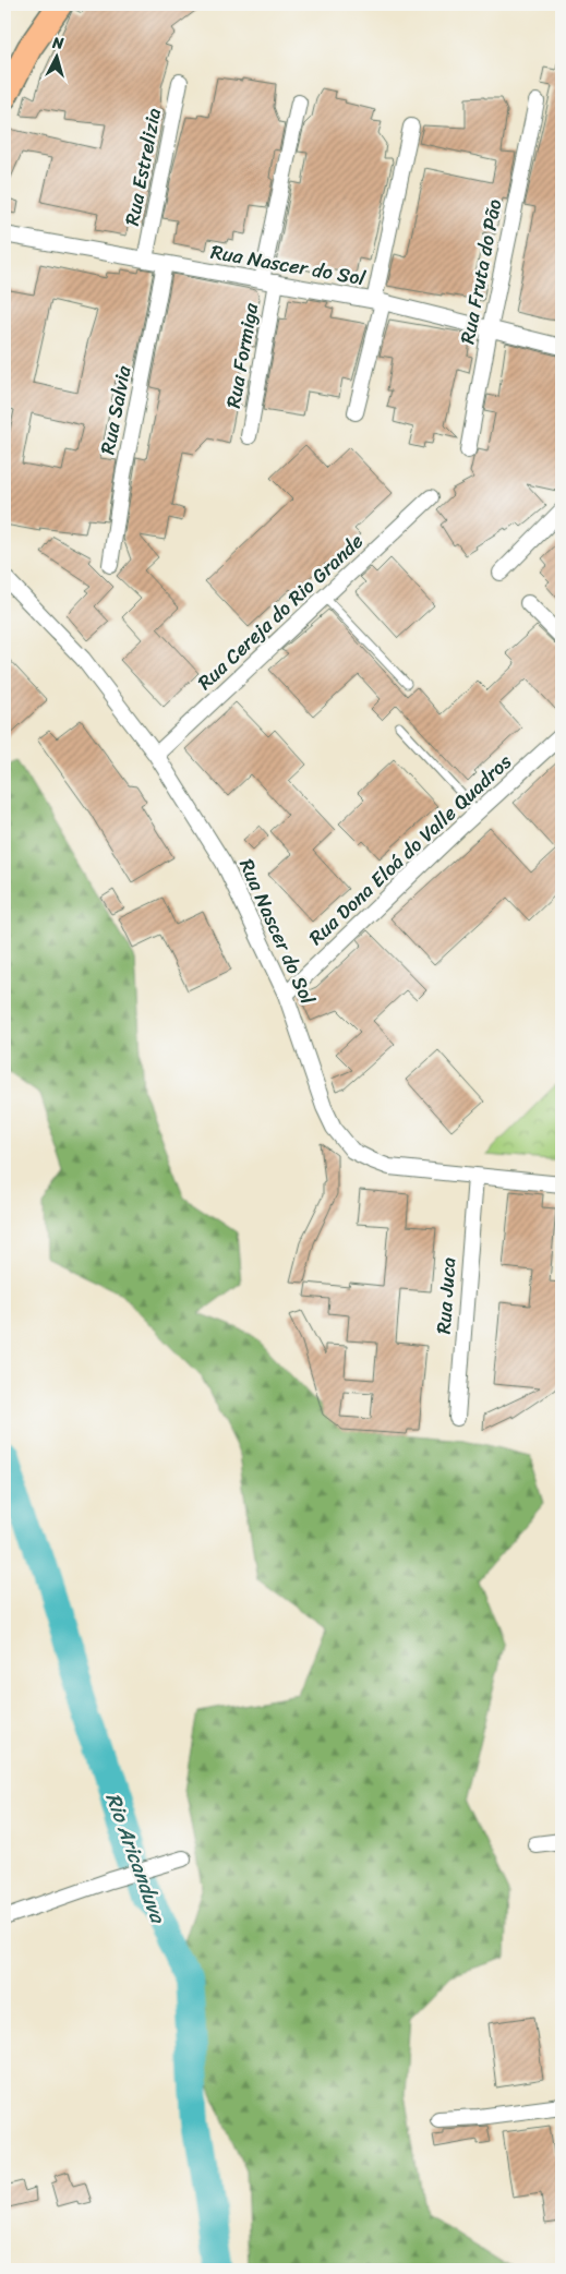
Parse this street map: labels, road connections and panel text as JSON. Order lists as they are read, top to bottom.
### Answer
{
  "streets": {
    "street": [
      "Rua Estrelizia",
      "Rua Nascer do Sol",
      "Rua Fruta do Pão",
      "Rua Formiga",
      "Rua Salvia",
      "Rua Cereja do Rio Grande",
      "Rua Dona Eloá do Valle Quadros",
      "Rua Juca"
    ]
  },
  "crossings": [
    ["Rua Estrelizia", "Rua Nascer do Sol"],
    ["Rua Nascer do Sol", "Rua Fruta do Pão"],
    ["Rua Nascer do Sol", "Rua Formiga"],
    ["Rua Nascer do Sol", "Rua Salvia"],
    ["Rua Nascer do Sol", "Rua Cereja do Rio Grande"],
    ["Rua Nascer do Sol", "Rua Dona Eloá do Valle Quadros"],
    ["Rua Nascer do Sol", "Rua Juca"]
  ],
  "water": ["Rio Aricanduva"],
  "north": "top"
}
